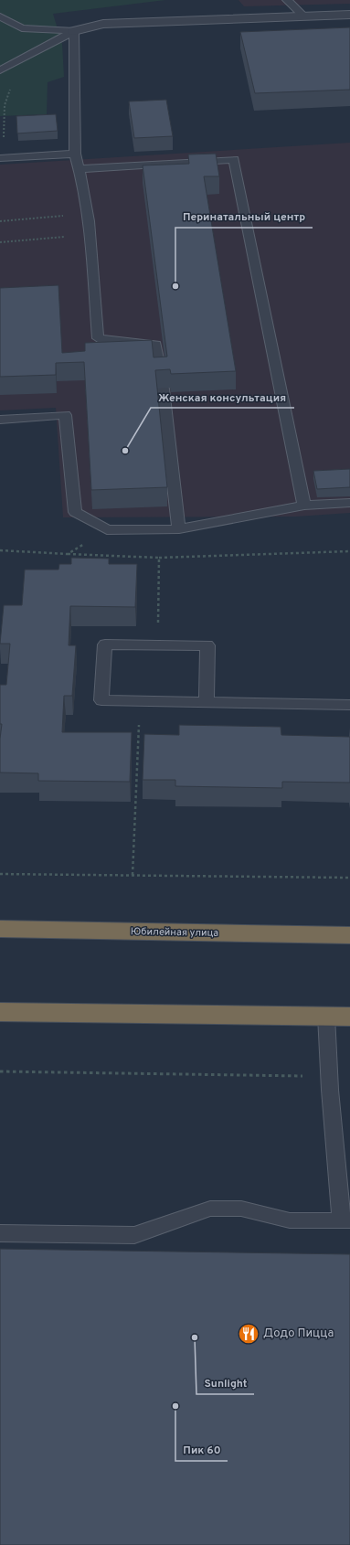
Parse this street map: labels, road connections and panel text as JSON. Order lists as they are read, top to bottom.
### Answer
{
  "streets": {
    "highway": ["Юбилейная улица"]
  },
  "places": {
    "other": [
      "Перинатальный центр",
      "Женская консультация",
      "Sunlight",
      "Пик 60"
    ],
    "restaurant": ["Додо Пицца"]
  }
}
